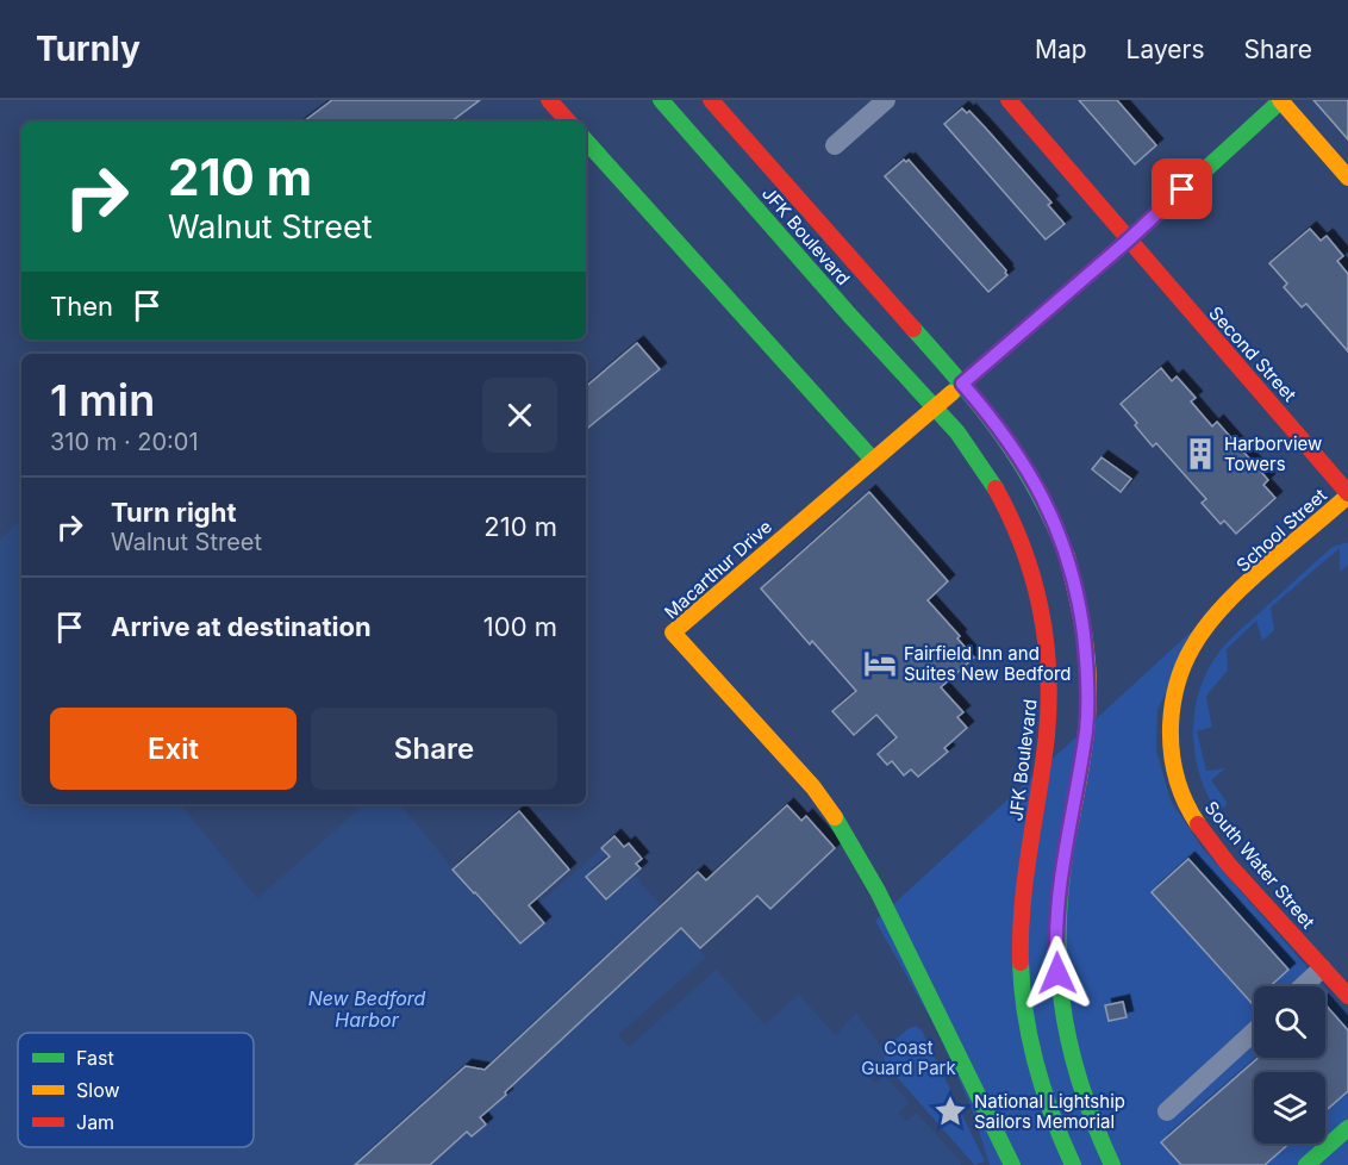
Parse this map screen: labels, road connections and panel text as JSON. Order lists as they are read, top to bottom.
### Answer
{
  "streets": {
    "main road": [
      "JFK Boulevard",
      "Second Street",
      "School Street",
      "Macarthur Drive",
      "South Water Street"
    ]
  },
  "crossings": [
    ["Second Street", "School Street"],
    ["School Street", "South Water Street"]
  ],
  "water": ["New Bedford Harbor"],
  "parks": ["Coast Guard Park"],
  "places": {
    "building": ["Harborview Towers"],
    "hotel": ["Fairfield Inn and Suites New Bedford"],
    "place": ["National Lightship Sailors Memorial"]
  },
  "legend": ["Fast", "Slow", "Jam"],
  "page": {
    "header": "Turnly",
    "nav": ["Map", "Layers", "Share"],
    "turn": ["210 m", "Walnut Street"],
    "then": "Then",
    "heading": ["1 min", "310 m · 20:01"],
    "list": [
      {
        "name": "Turn right",
        "note": "Walnut Street",
        "value": "210 m"
      },
      {
        "name": "Arrive at destination",
        "value": "100 m"
      }
    ],
    "buttons": ["Exit", "Share"]
  }
}
